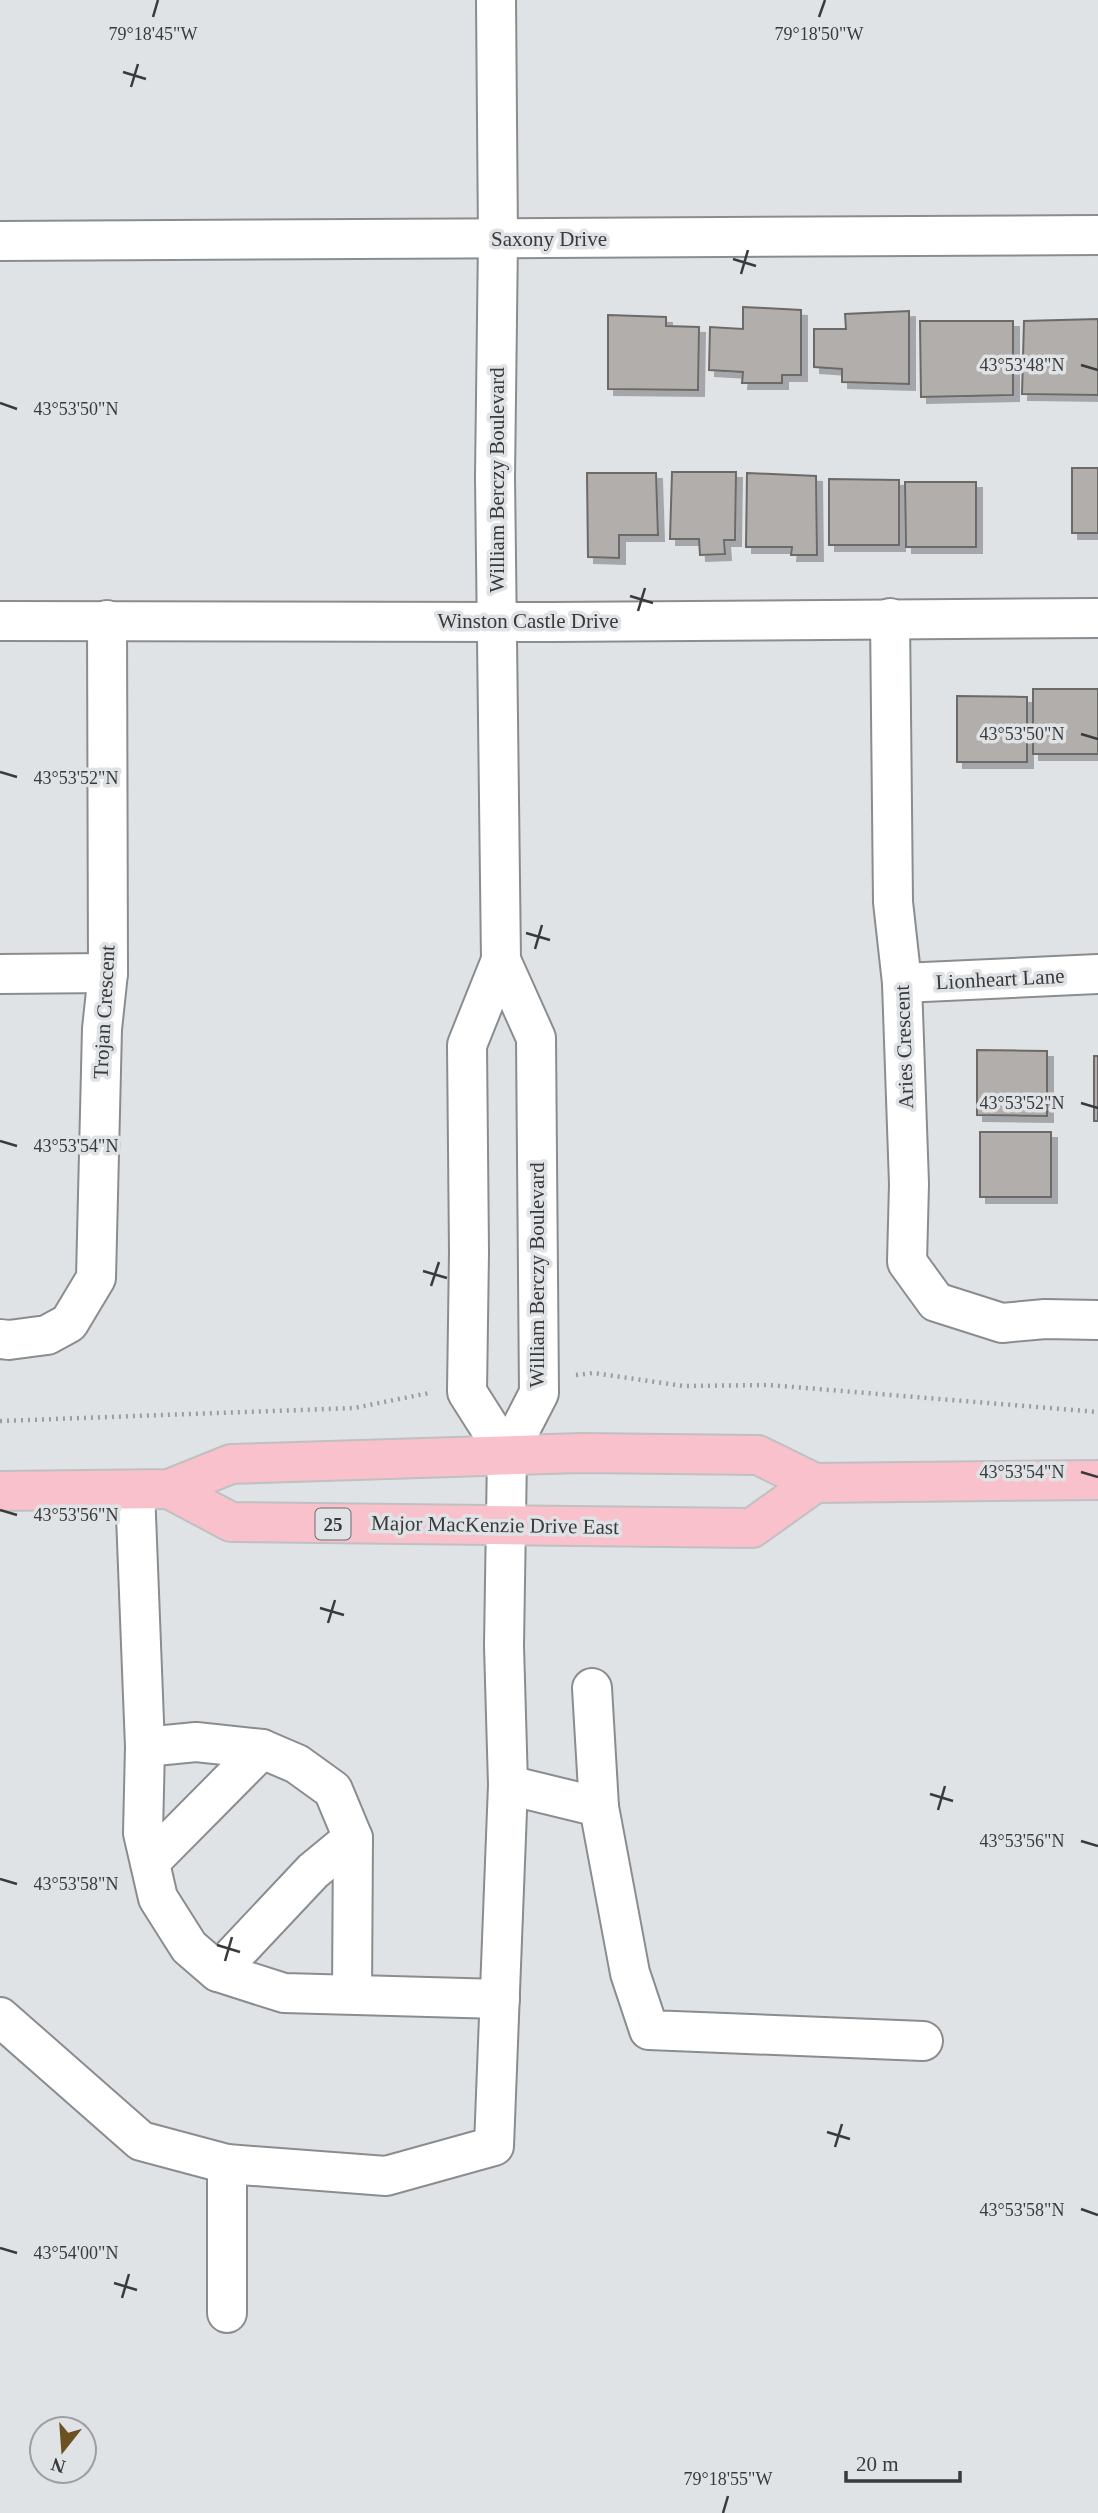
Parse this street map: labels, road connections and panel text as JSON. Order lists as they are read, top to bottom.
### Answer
{
  "streets": {
    "main road": ["25", "Major MacKenzie Drive East"],
    "street": [
      "Saxony Drive",
      "William Berczy Boulevard",
      "Winston Castle Drive",
      "Lionheart Lane",
      "Trojan Crescent",
      "Aries Crescent"
    ]
  },
  "crossings": [
    ["Saxony Drive", "William Berczy Boulevard"],
    ["William Berczy Boulevard", "Winston Castle Drive"],
    ["William Berczy Boulevard", "Major MacKenzie Drive East"],
    ["Winston Castle Drive", "Trojan Crescent"],
    ["Winston Castle Drive", "Aries Crescent"],
    ["Lionheart Lane", "Aries Crescent"]
  ],
  "scale_bar": "20 m",
  "north": "bottom",
  "coordinates": [
    "79°18'45\"W",
    "79°18'50\"W",
    "43°53'48\"N",
    "43°53'50\"N",
    "43°53'52\"N",
    "43°53'54\"N",
    "43°53'56\"N",
    "43°53'58\"N",
    "43°54'00\"N",
    "79°18'55\"W"
  ]
}
